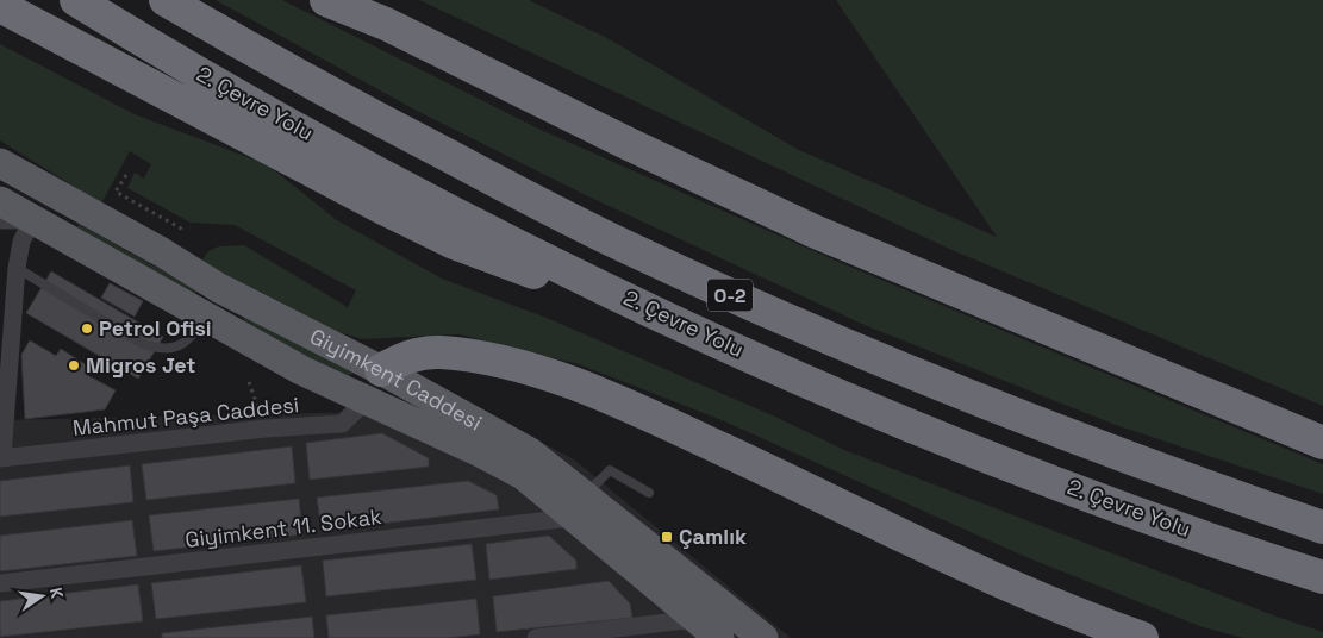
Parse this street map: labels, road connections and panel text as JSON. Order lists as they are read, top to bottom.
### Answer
{
  "streets": {
    "highway": ["2. Çevre Yolu", "O-2"],
    "main road": ["Giyimkent Caddesi"],
    "street": ["Mahmut Paşa Caddesi", "Giyimkent 11. Sokak"]
  },
  "crossings": [
    ["Giyimkent Caddesi", "Mahmut Paşa Caddesi"],
    ["Giyimkent Caddesi", "Giyimkent 11. Sokak"]
  ],
  "places": {
    "other": ["Petrol Ofisi", "Migros Jet"],
    "transit": ["Çamlık"]
  },
  "north": "right"
}
